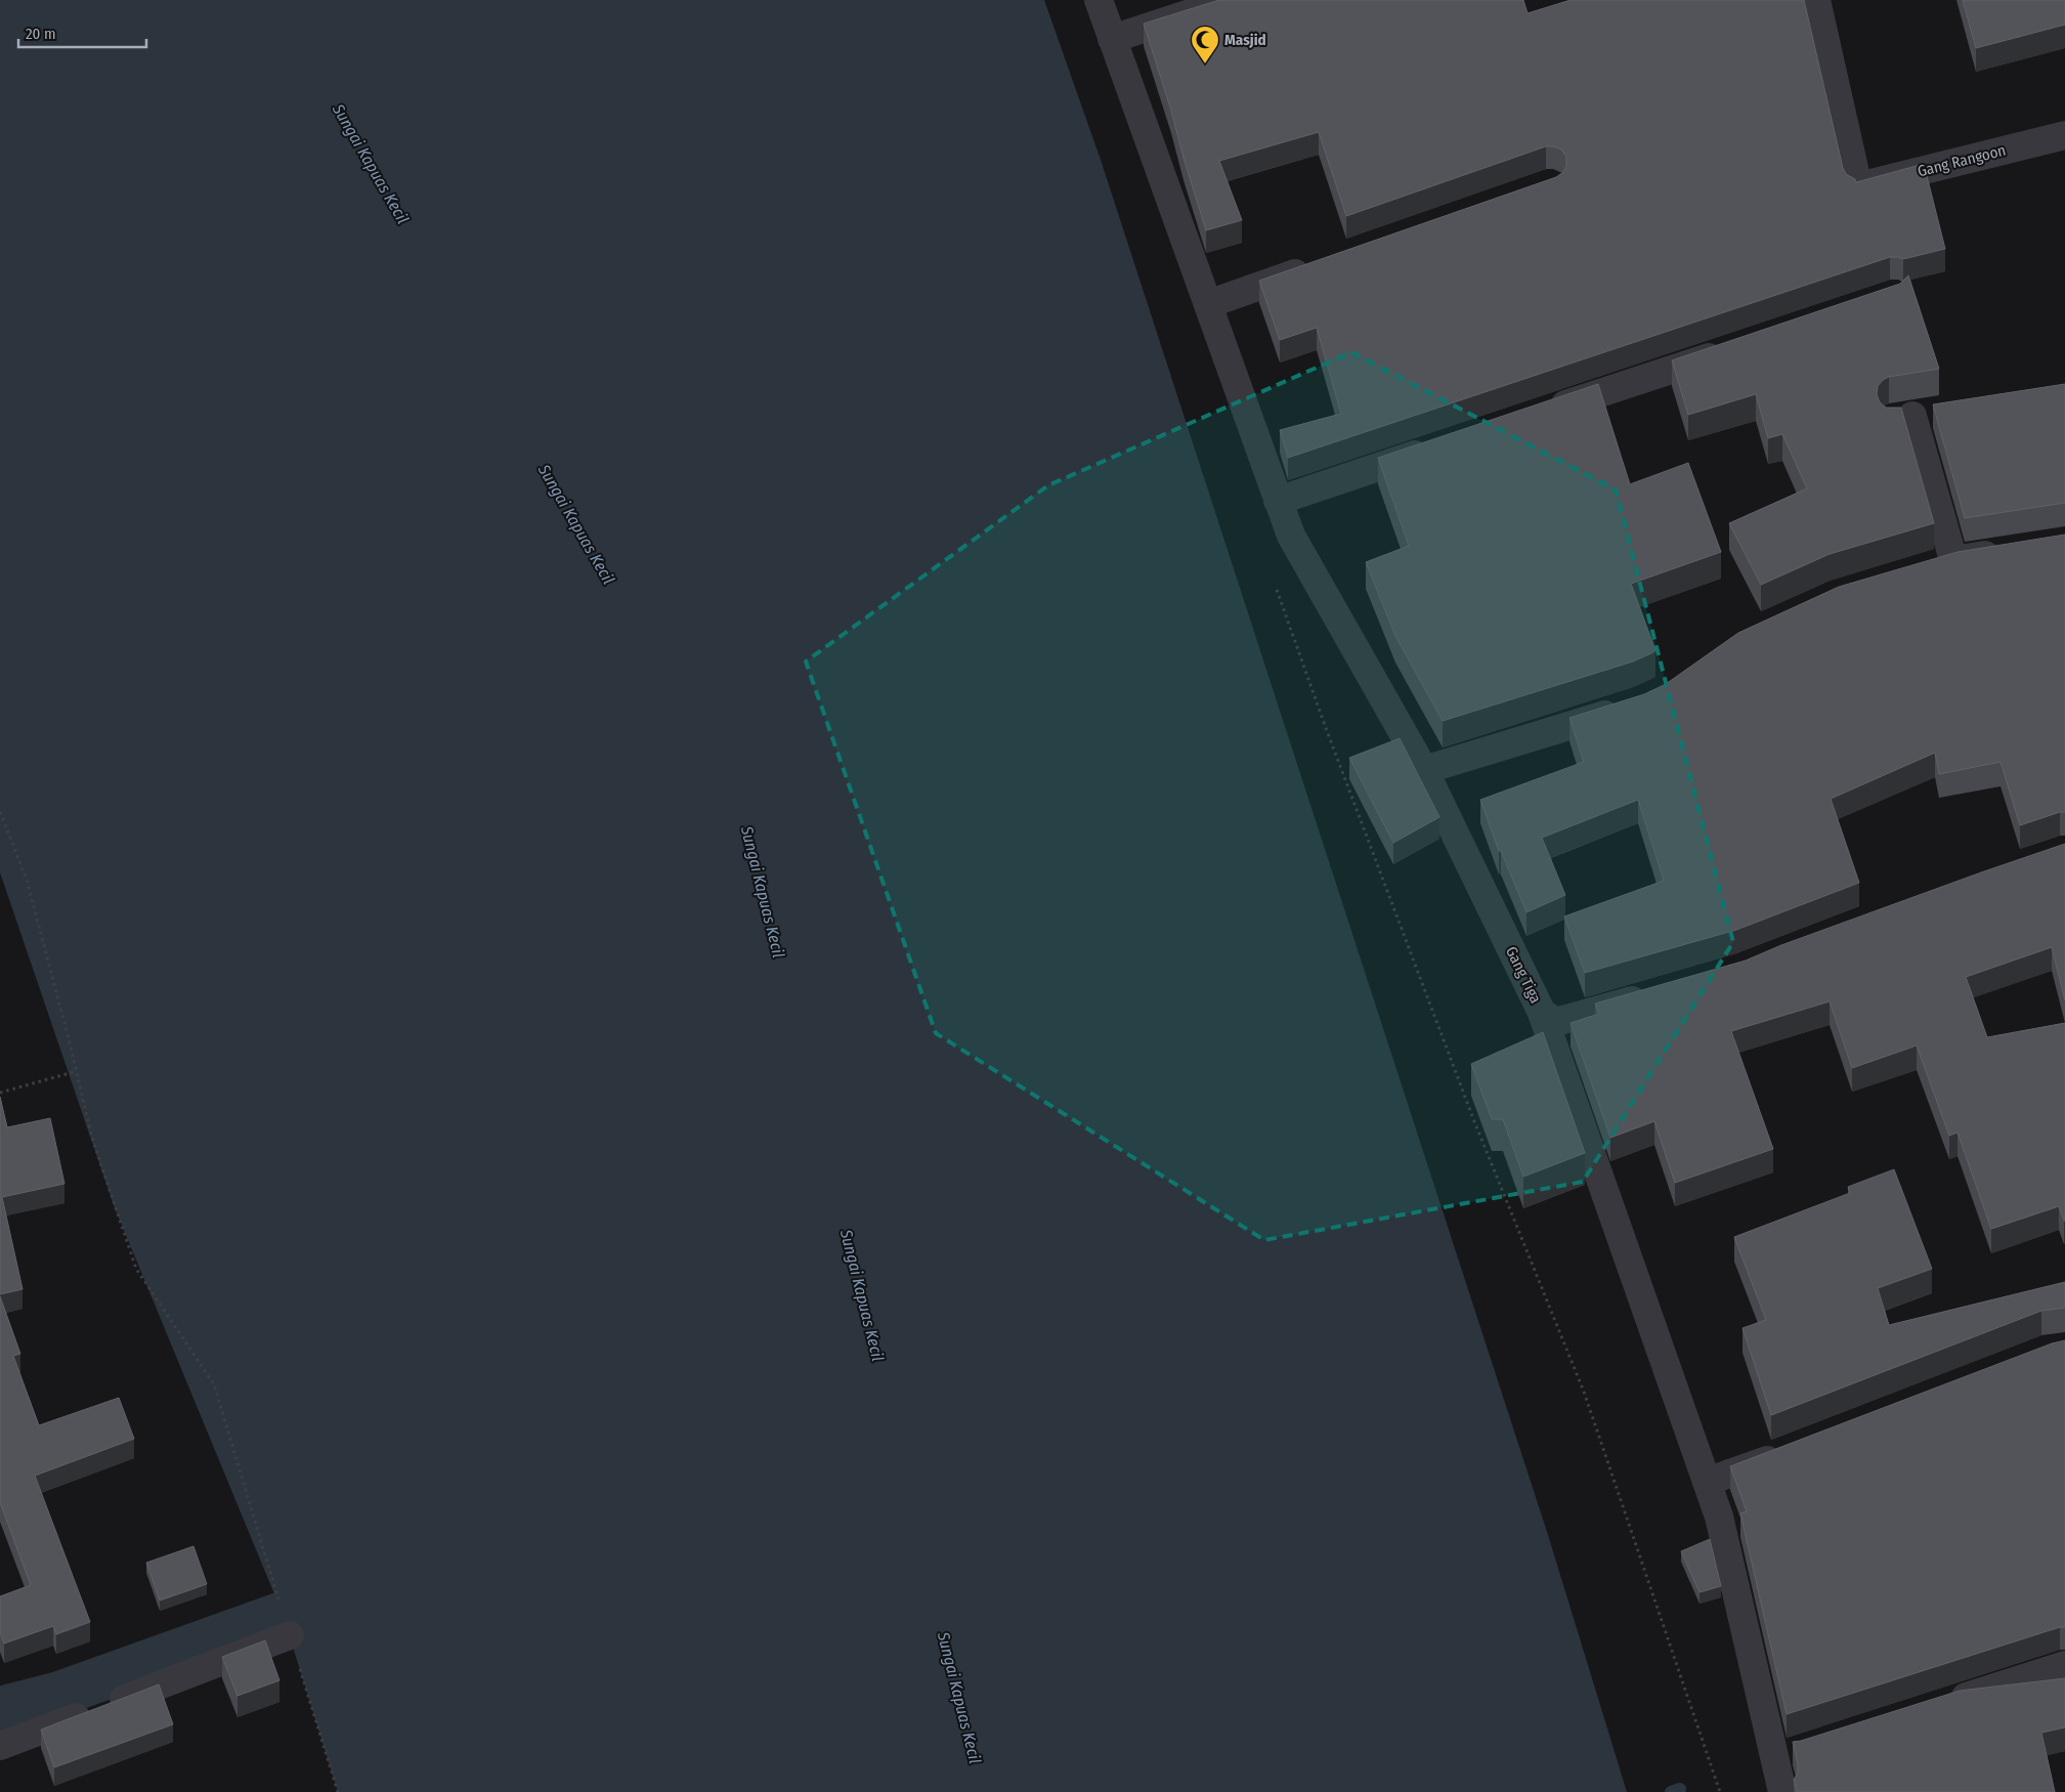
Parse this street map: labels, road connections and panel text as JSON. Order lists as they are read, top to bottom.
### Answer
{
  "streets": {
    "street": ["Gang Rangoon", "Gang Tiga"]
  },
  "water": ["Sungai Kapuas Kecil"],
  "places": {
    "mosque": ["Masjid"]
  },
  "scale_bar": "20 m"
}
